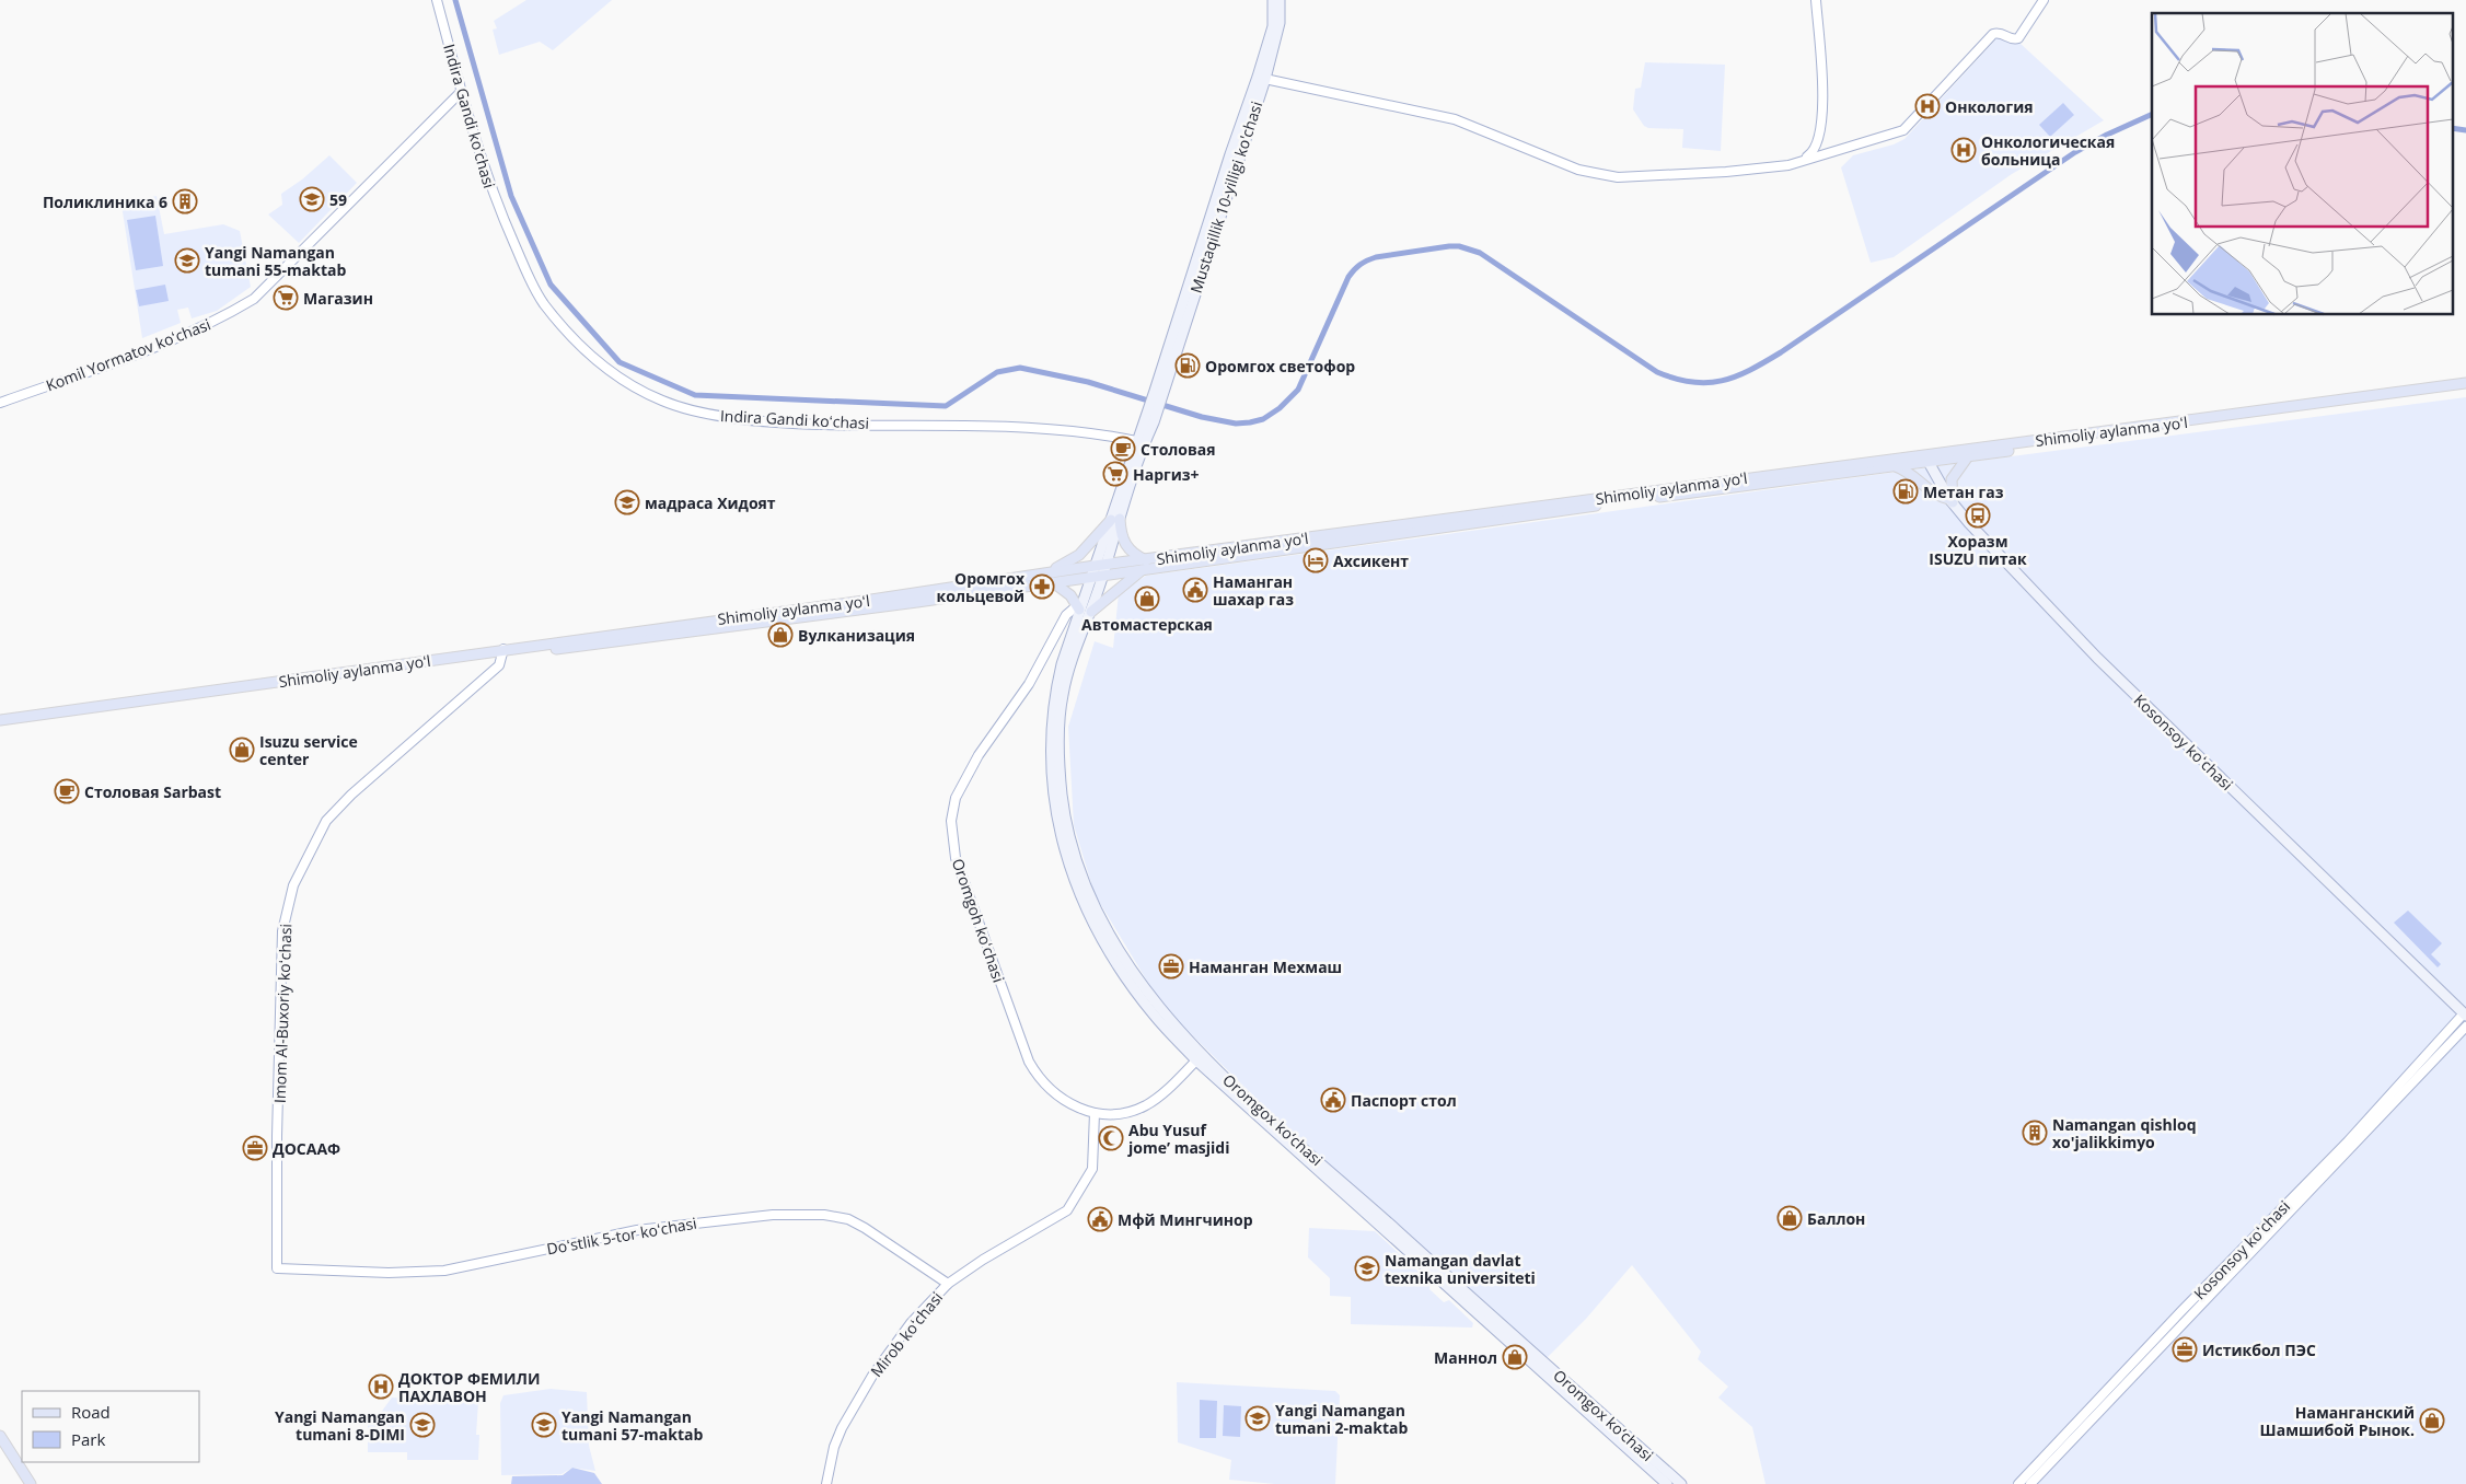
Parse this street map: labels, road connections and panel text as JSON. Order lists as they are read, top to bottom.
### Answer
{
  "streets": {
    "main road": [
      "Mustaqillik 10-yilligi ko'chasi",
      "Shimoliy aylanma yoʻl",
      "Kosonsoy koʻchasi",
      "Oromgox ko‘chasi"
    ],
    "street": [
      "Indira Gandi koʻchasi",
      "Komil Yormatov koʻchasi",
      "Oromgoh koʻchasi",
      "Imom Al-Buxoriy koʻchasi",
      "Doʻstlik 5-tor koʻchasi",
      "Mirob koʻchasi"
    ]
  },
  "crossings": [
    ["Indira Gandi koʻchasi", "Mustaqillik 10-yilligi ko'chasi"],
    ["Indira Gandi koʻchasi", "Komil Yormatov koʻchasi"],
    ["Shimoliy aylanma yoʻl", "Kosonsoy koʻchasi"],
    ["Shimoliy aylanma yoʻl", "Imom Al-Buxoriy koʻchasi"],
    ["Oromgoh koʻchasi", "Oromgox ko‘chasi"],
    ["Oromgoh koʻchasi", "Mirob koʻchasi"],
    ["Imom Al-Buxoriy koʻchasi", "Doʻstlik 5-tor koʻchasi"],
    ["Doʻstlik 5-tor koʻchasi", "Mirob koʻchasi"]
  ],
  "places": {
    "hospital": ["Онкология", "Онкологическая больница", "ДОКТОР ФЕМИЛИ ПАХЛАВОН"],
    "school or university": [
      "59",
      "Yangi Namangan tumani 55-maktab",
      "мадраса Хидоят",
      "Namangan davlat texnika universiteti",
      "Yangi Namangan tumani 2-maktab",
      "Yangi Namangan tumani 8-DIMI",
      "Yangi Namangan tumani 57-maktab"
    ],
    "building": ["Поликлиника 6", "Namangan qishloq xo'jalikkimyo"],
    "supermarket": ["Магазин", "Наргиз+"],
    "fuel station": ["Оромгох светофор", "Метан газ"],
    "cafe": ["Столовая", "Столовая Sarbast"],
    "bus stop": ["Хоразм ISUZU питак"],
    "hotel": ["Ахсикент"],
    "pharmacy": ["Оромгох кольцевой"],
    "public building": ["Наманган шахар газ", "Паспорт стол", "Мфй Мингчинор"],
    "shop": [
      "Автомастерская",
      "Вулканизация",
      "Isuzu service center",
      "Баллон",
      "Маннол",
      "Наманганский Шамшибой Рынок."
    ],
    "office": ["Наманган Мехмаш", "ДОСААФ", "Истикбол ПЭС"],
    "mosque": ["Abu Yusuf jome’ masjidi"]
  },
  "legend": ["Road", "Park"]
}
